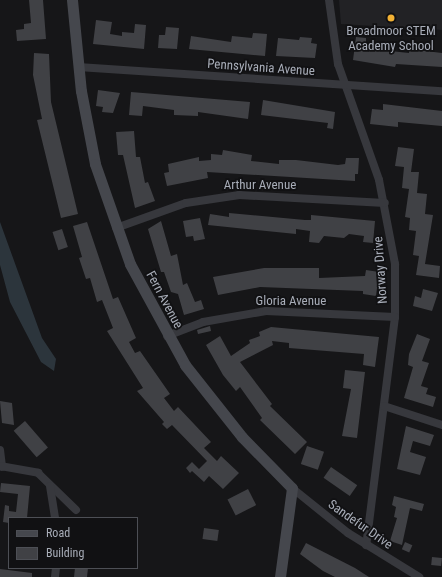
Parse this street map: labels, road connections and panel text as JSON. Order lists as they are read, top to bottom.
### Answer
{
  "streets": {
    "street": [
      "Pennsylvania Avenue",
      "Arthur Avenue",
      "Norway Drive",
      "Fern Avenue",
      "Gloria Avenue",
      "Sandefur Drive"
    ]
  },
  "crossings": [
    ["Pennsylvania Avenue", "Norway Drive"],
    ["Pennsylvania Avenue", "Fern Avenue"],
    ["Arthur Avenue", "Norway Drive"],
    ["Arthur Avenue", "Fern Avenue"],
    ["Norway Drive", "Gloria Avenue"],
    ["Norway Drive", "Sandefur Drive"],
    ["Fern Avenue", "Gloria Avenue"],
    ["Fern Avenue", "Sandefur Drive"]
  ],
  "places": ["Broadmoor STEM Academy School"],
  "legend": ["Road", "Building"]
}
